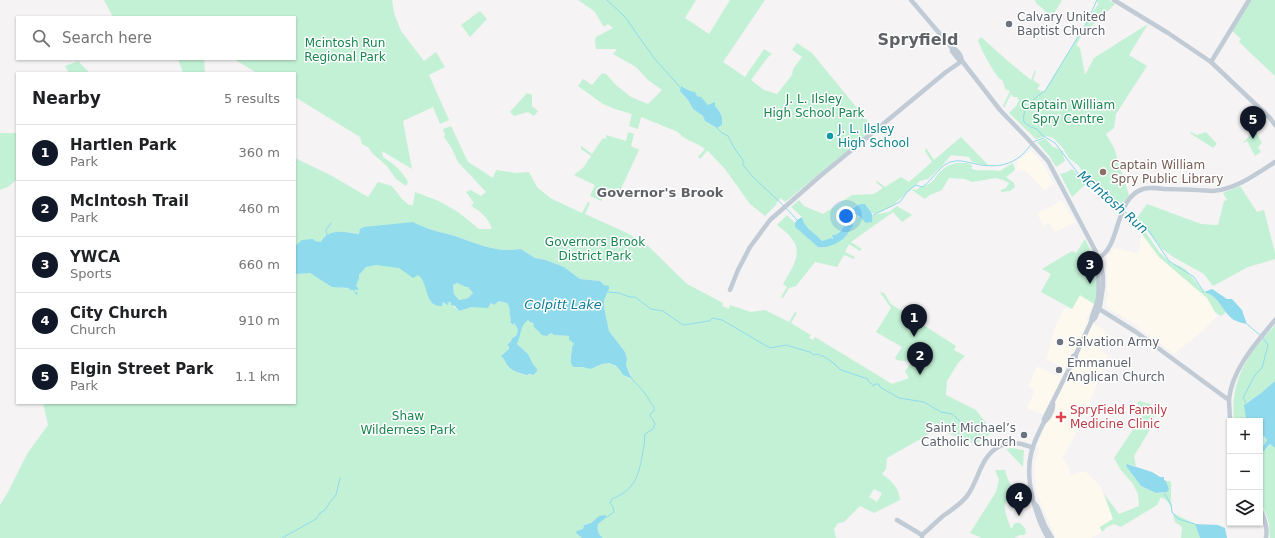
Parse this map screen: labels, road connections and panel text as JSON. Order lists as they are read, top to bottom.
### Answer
{
  "districts": ["Spryfield", "Governor's Brook"],
  "water": ["McIntosh Run", "Colpitt Lake"],
  "parks": [
    "Mcintosh Run Regional Park",
    "J. L. Ilsley High School Park",
    "Captain William Spry Centre",
    "Governors Brook District Park",
    "Shaw Wilderness Park"
  ],
  "places": {
    "other": [
      "Calvary United Baptist Church",
      "J. L. Ilsley High School",
      "Captain William Spry Public Library",
      "Salvation Army",
      "Emmanuel Anglican Church",
      "Saint Michael’s Catholic Church"
    ],
    "health": ["SpryField Family Medicine Clinic"]
  },
  "page": {
    "search": "Search here",
    "heading": ["Nearby", "5 results"],
    "pins": [
      "5",
      "3",
      "1",
      "2",
      "4"
    ],
    "list": [
      {
        "mark": "1",
        "name": "Hartlen Park",
        "note": "Park",
        "value": "360 m"
      },
      {
        "mark": "2",
        "name": "McIntosh Trail",
        "note": "Park",
        "value": "460 m"
      },
      {
        "mark": "3",
        "name": "YWCA",
        "note": "Sports",
        "value": "660 m"
      },
      {
        "mark": "4",
        "name": "City Church",
        "note": "Church",
        "value": "910 m"
      },
      {
        "mark": "5",
        "name": "Elgin Street Park",
        "note": "Park",
        "value": "1.1 km"
      }
    ],
    "map_buttons": ["+", "−"]
  }
}
